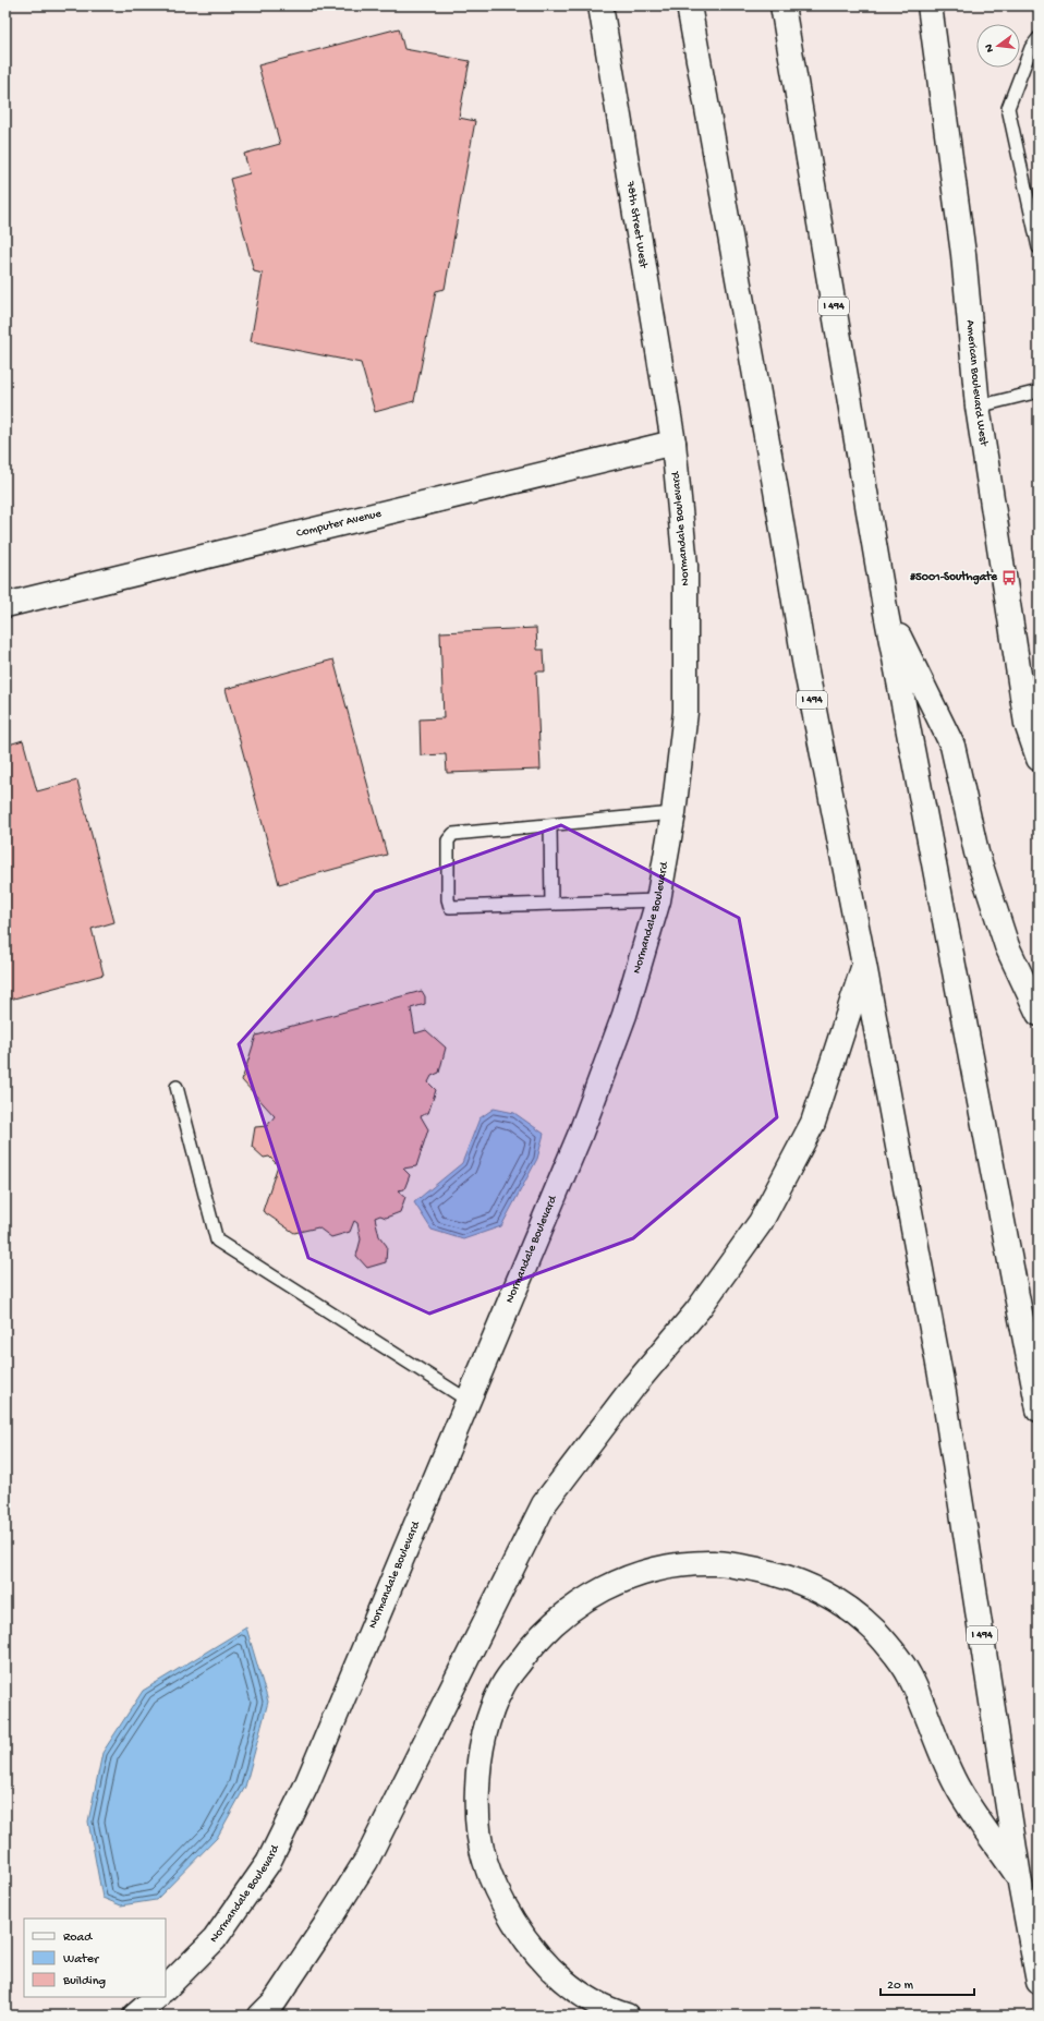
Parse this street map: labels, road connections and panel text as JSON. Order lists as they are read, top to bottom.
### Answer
{
  "streets": {
    "main road": [
      "78th Street West",
      "I 494",
      "American Boulevard West",
      "Computer Avenue",
      "Normandale Boulevard"
    ]
  },
  "crossings": [
    ["78th Street West", "Computer Avenue"],
    ["78th Street West", "Normandale Boulevard"],
    ["Computer Avenue", "Normandale Boulevard"]
  ],
  "places": {
    "bus stop": ["#5001-Southgate"]
  },
  "legend": ["Road", "Water", "Building"],
  "scale_bar": "20 m",
  "north": "left"
}
